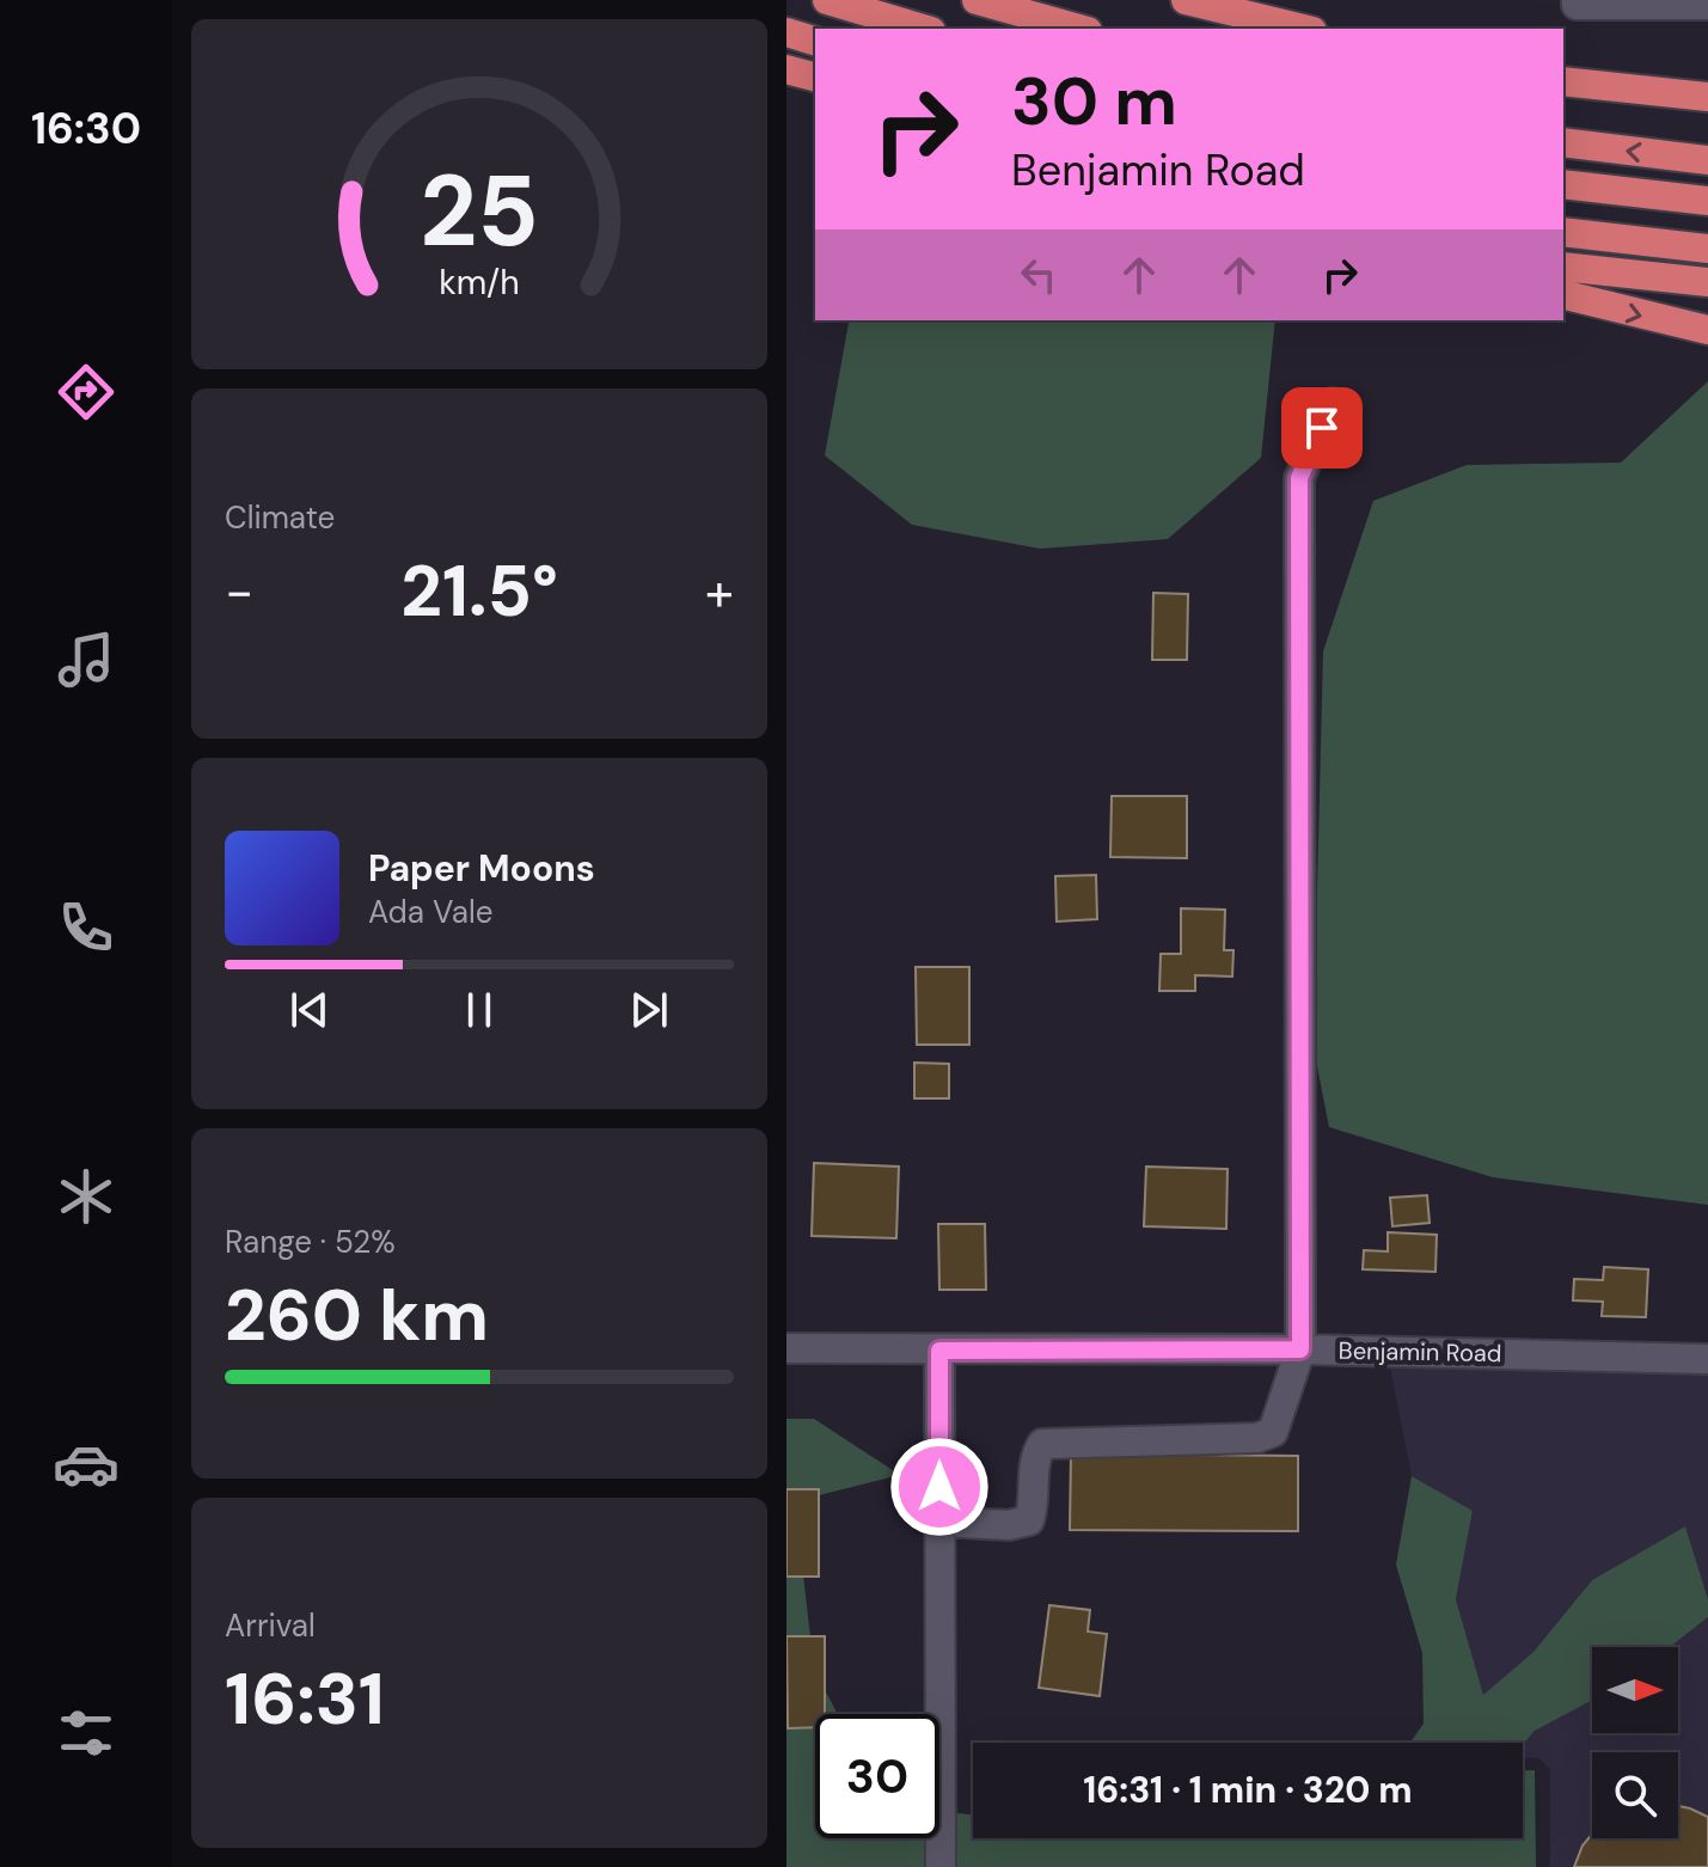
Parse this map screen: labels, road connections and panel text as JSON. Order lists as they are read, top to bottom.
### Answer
{
  "streets": {
    "street": ["Benjamin Road"]
  },
  "north": "right",
  "page": {
    "tabs": "16:30",
    "turn": ["30 m", "Benjamin Road"],
    "tile": [
      "Climate",
      ["Range · 52%", "260 km"],
      ["Arrival", "16:31"]
    ],
    "heat": ["−", "21.5°", "+"],
    "song": ["Paper Moons", "Ada Vale"],
    "limit": "30",
    "trip": "16:31 · 1 min · 320 m",
    "gauge": ["25", "km/h"]
  }
}
